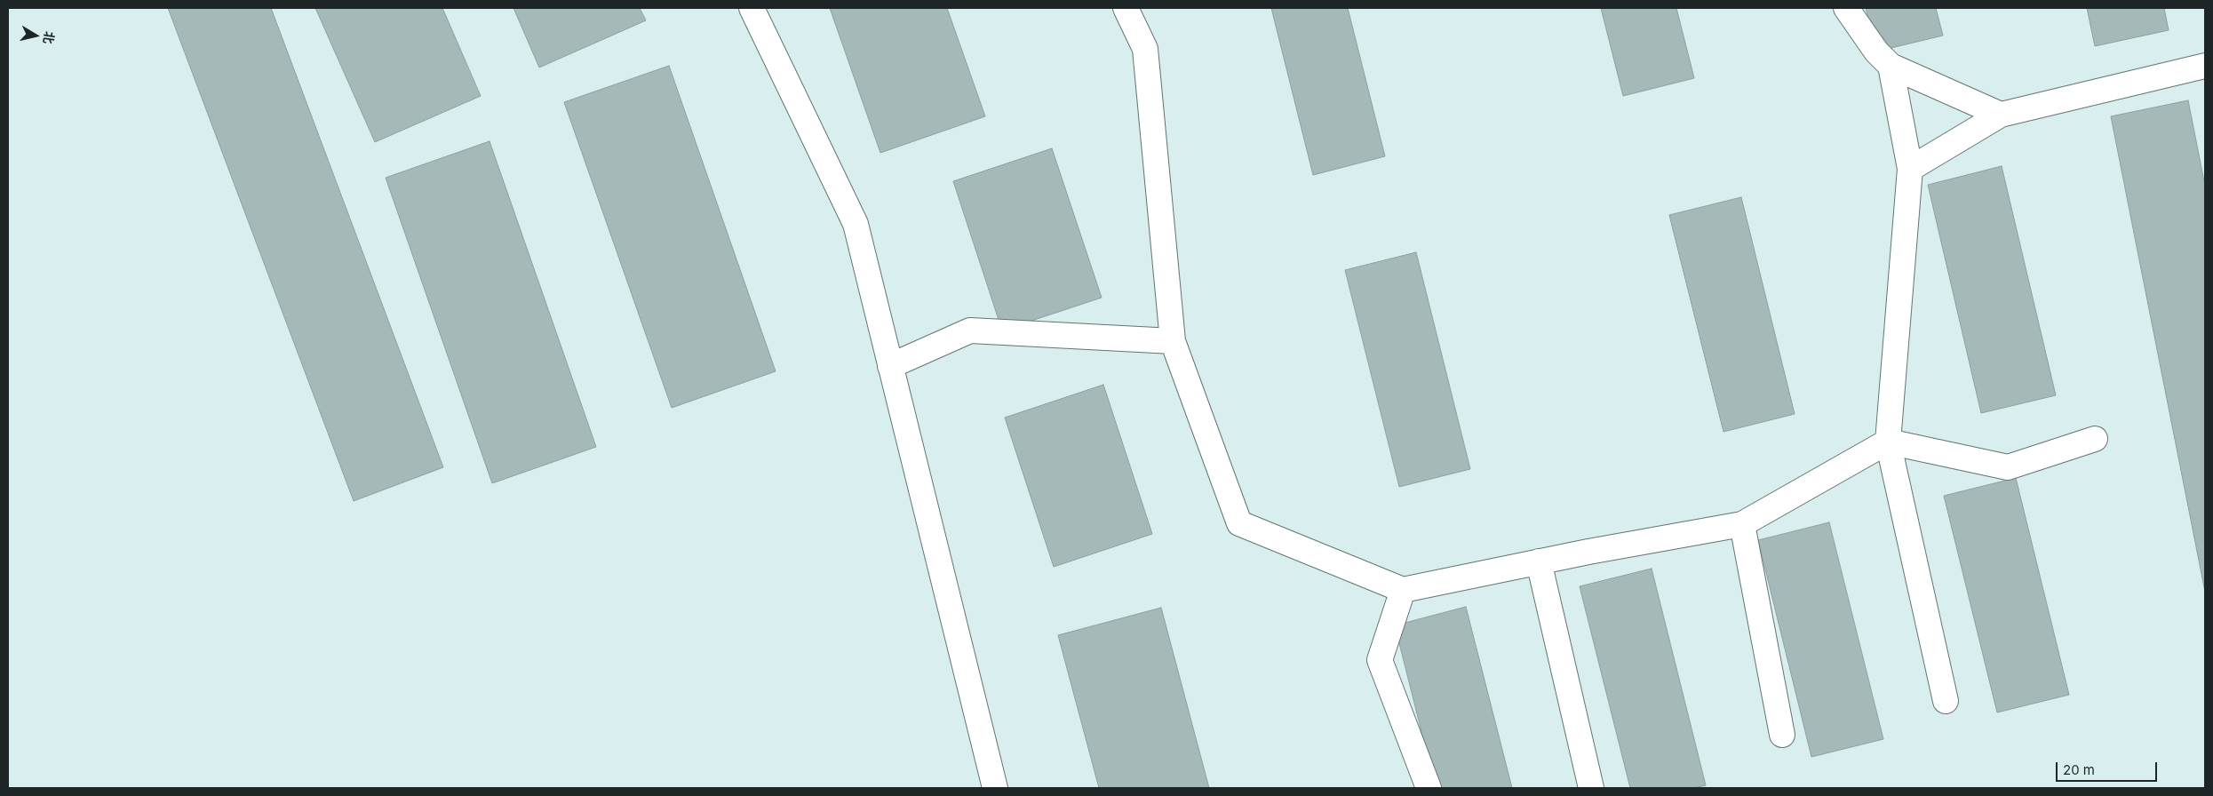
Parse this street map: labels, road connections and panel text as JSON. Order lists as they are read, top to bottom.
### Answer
{
  "scale_bar": "20 m",
  "north": "right"
}
